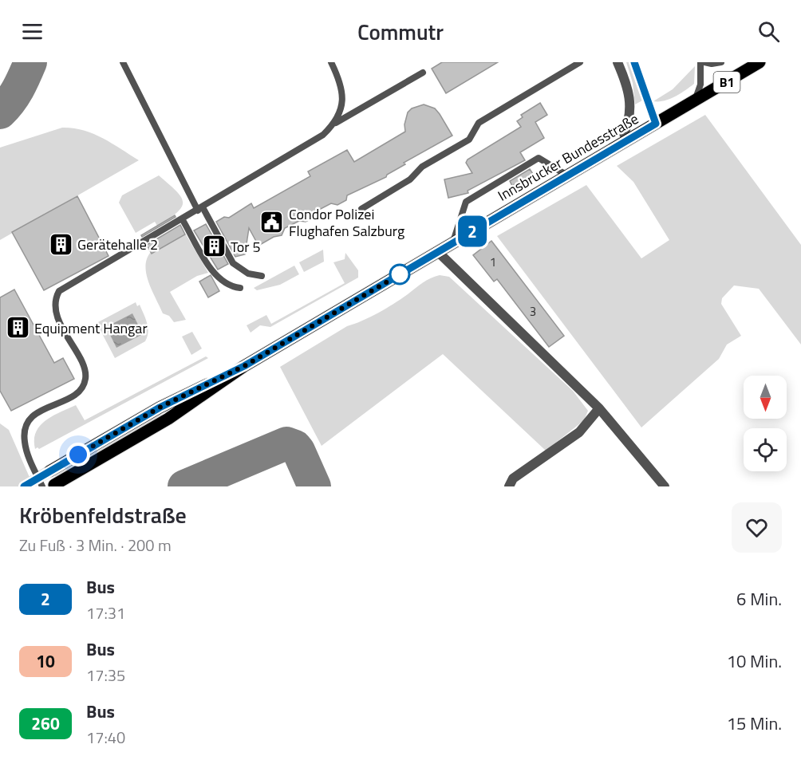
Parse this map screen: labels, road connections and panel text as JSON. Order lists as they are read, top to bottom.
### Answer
{
  "streets": {
    "main road": ["B1", "Innsbrucker Bundesstraße"]
  },
  "places": {
    "public building": ["Condor Polizei Flughafen Salzburg"],
    "building": ["Gerätehalle 2", "Tor 5", "Equipment Hangar"]
  },
  "lines": ["bus line 2"],
  "house_numbers": ["1", "3"],
  "north": "bottom",
  "page": {
    "header": "Commutr",
    "on_map": "2",
    "heading": ["Kröbenfeldstraße", "Zu Fuß · 3 Min. · 200 m"],
    "list": [
      {
        "mark": "2",
        "name": "Bus",
        "note": "17:31",
        "value": "6 Min."
      },
      {
        "mark": "10",
        "name": "Bus",
        "note": "17:35",
        "value": "10 Min."
      },
      {
        "mark": "260",
        "name": "Bus",
        "note": "17:40",
        "value": "15 Min."
      }
    ]
  }
}
